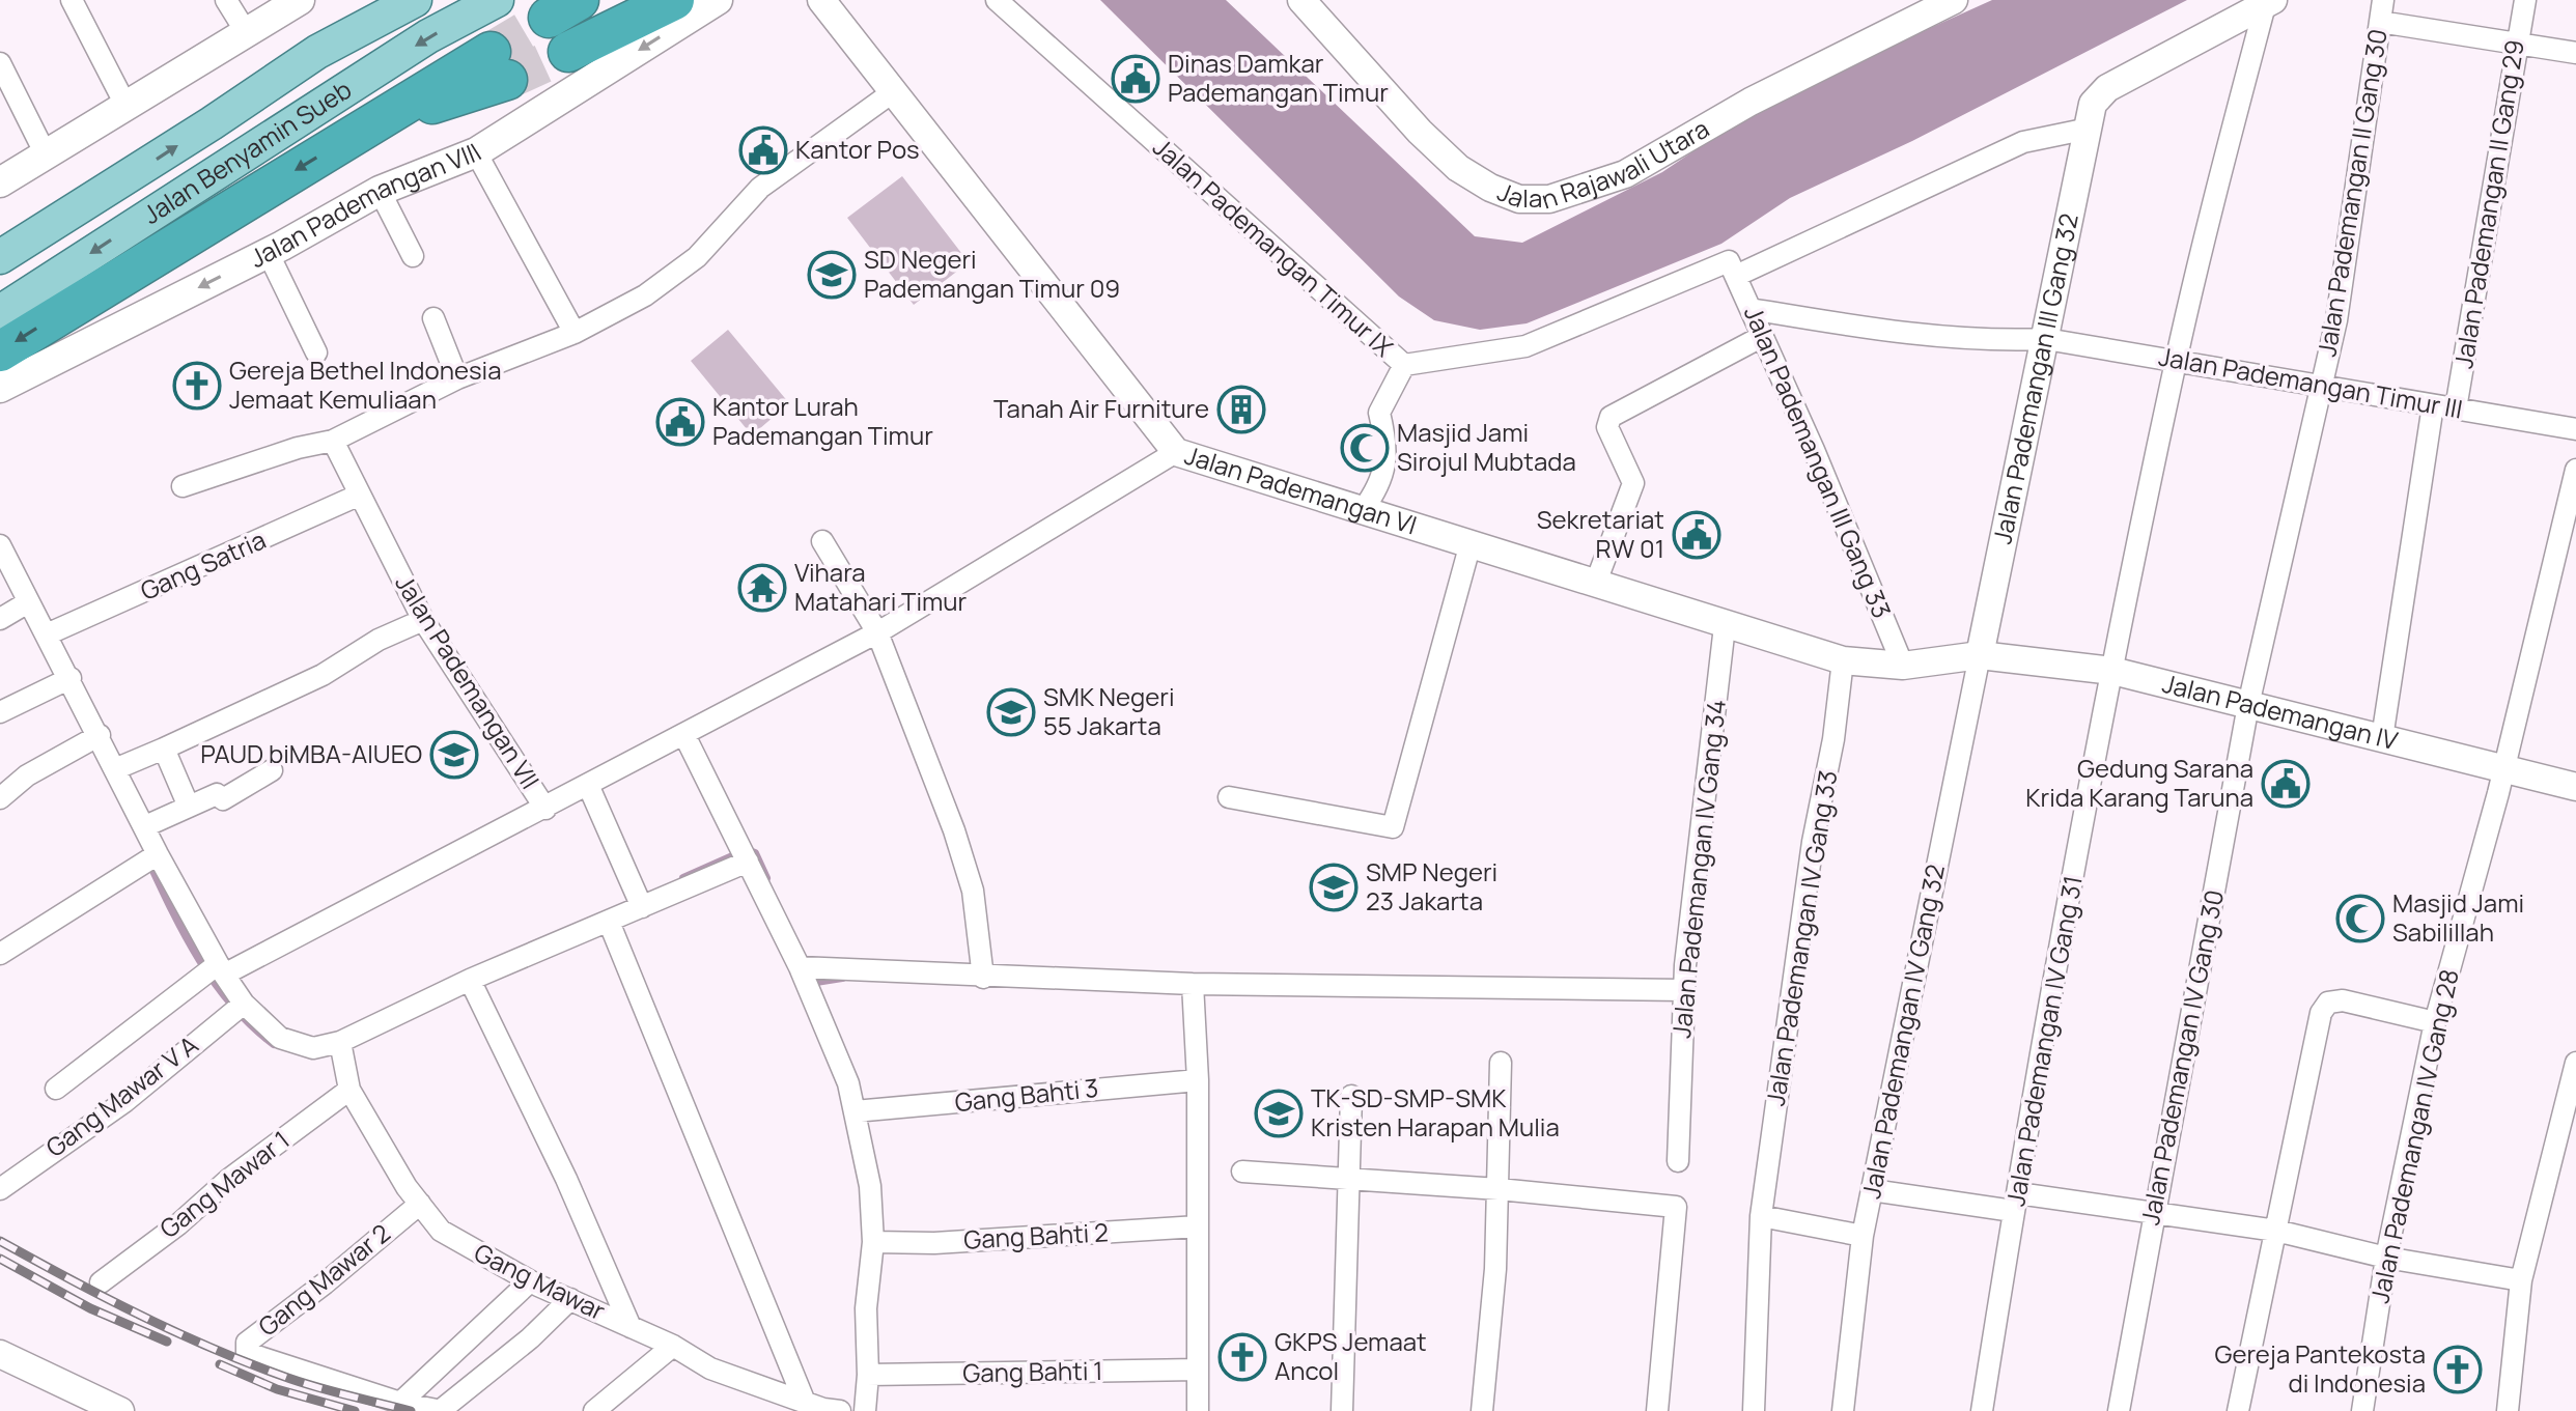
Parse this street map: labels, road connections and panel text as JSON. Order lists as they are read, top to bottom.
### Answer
{
  "streets": {
    "main road": ["Jalan Benyamin Sueb", "Jalan Pademangan VIII"],
    "street": [
      "Jalan Rajawali Utara",
      "Jalan Pademangan II Gang 30",
      "Jalan Pademangan II Gang 29",
      "Jalan Pademangan Timur IX",
      "Jalan Pademangan III Gang 32",
      "Jalan Pademangan Timur III",
      "Jalan Pademangan III Gang 33",
      "Jalan Pademangan VI",
      "Gang Satria",
      "Jalan Pademangan VII",
      "Jalan Pademangan IV",
      "Jalan Pademangan IV Gang 34",
      "Jalan Pademangan IV Gang 33",
      "Jalan Pademangan IV Gang 32",
      "Jalan Pademangan IV Gang 31",
      "Jalan Pademangan IV Gang 30",
      "Gang Bahti 3",
      "Gang Mawar V A",
      "Jalan Pademangan IV Gang 28",
      "Gang Mawar 1",
      "Gang Bahti 2",
      "Gang Mawar 2",
      "Gang Mawar",
      "Gang Bahti 1"
    ]
  },
  "crossings": [
    ["Jalan Pademangan II Gang 30", "Jalan Pademangan Timur III"],
    ["Jalan Pademangan II Gang 30", "Jalan Pademangan IV"],
    ["Jalan Pademangan II Gang 30", "Jalan Pademangan IV Gang 30"],
    ["Jalan Pademangan II Gang 29", "Jalan Pademangan Timur III"],
    ["Jalan Pademangan Timur IX", "Jalan Pademangan III Gang 32"],
    ["Jalan Pademangan Timur IX", "Jalan Pademangan III Gang 33"],
    ["Jalan Pademangan III Gang 32", "Jalan Pademangan Timur III"],
    ["Jalan Pademangan III Gang 32", "Jalan Pademangan VI"],
    ["Jalan Pademangan III Gang 32", "Jalan Pademangan IV"],
    ["Jalan Pademangan III Gang 32", "Jalan Pademangan IV Gang 32"],
    ["Jalan Pademangan Timur III", "Jalan Pademangan III Gang 33"],
    ["Jalan Pademangan Timur III", "Jalan Pademangan IV Gang 31"],
    ["Jalan Pademangan III Gang 33", "Jalan Pademangan VI"],
    ["Jalan Pademangan VI", "Jalan Pademangan VII"],
    ["Jalan Pademangan VI", "Jalan Pademangan IV"],
    ["Jalan Pademangan VI", "Jalan Pademangan IV Gang 34"],
    ["Jalan Pademangan VI", "Jalan Pademangan IV Gang 33"],
    ["Jalan Pademangan VI", "Jalan Pademangan IV Gang 32"],
    ["Gang Satria", "Jalan Pademangan VII"],
    ["Jalan Pademangan IV", "Jalan Pademangan IV Gang 32"],
    ["Jalan Pademangan IV", "Jalan Pademangan IV Gang 31"],
    ["Jalan Pademangan IV", "Jalan Pademangan IV Gang 30"],
    ["Jalan Pademangan IV", "Jalan Pademangan IV Gang 28"],
    ["Gang Mawar 1", "Gang Mawar"],
    ["Gang Mawar 2", "Gang Mawar"]
  ],
  "places": {
    "public building": [
      "Dinas Damkar Pademangan Timur",
      "Kantor Pos",
      "Kantor Lurah Pademangan Timur",
      "Sekretariat RW 01",
      "Gedung Sarana Krida Karang Taruna"
    ],
    "school or university": [
      "SD Negeri Pademangan Timur 09",
      "SMK Negeri 55 Jakarta",
      "PAUD biMBA-AIUEO",
      "SMP Negeri 23 Jakarta",
      "TK-SD-SMP-SMK Kristen Harapan Mulia"
    ],
    "church": ["Gereja Bethel Indonesia Jemaat Kemuliaan", "GKPS Jemaat Ancol", "Gereja Pantekosta di Indonesia"],
    "building": ["Tanah Air Furniture"],
    "mosque": ["Masjid Jami Sirojul Mubtada", "Masjid Jami Sabilillah"],
    "temple": ["Vihara Matahari Timur"]
  }
}
